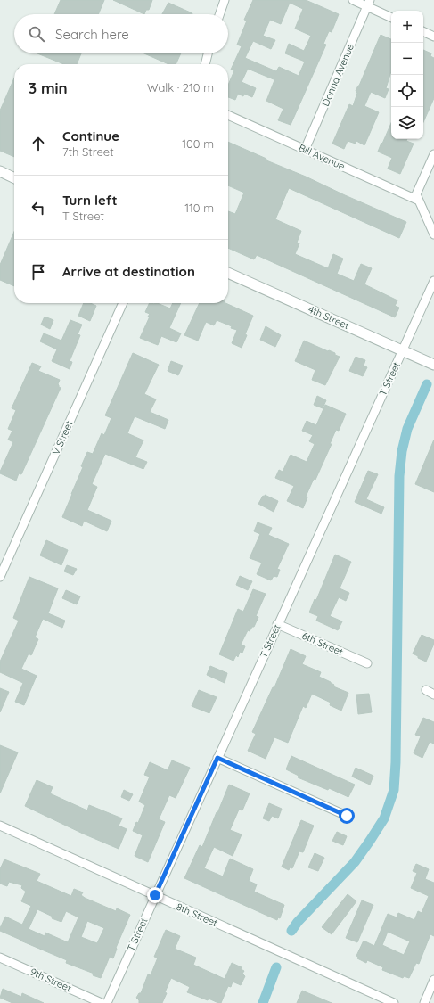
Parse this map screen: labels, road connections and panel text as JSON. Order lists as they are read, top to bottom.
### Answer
{
  "streets": {
    "street": [
      "Donna Avenue",
      "Bill Avenue",
      "4th Street",
      "T Street",
      "V Street",
      "6th Street",
      "8th Street",
      "9th Street"
    ]
  },
  "crossings": [
    ["Donna Avenue", "Bill Avenue"],
    ["4th Street", "T Street"],
    ["T Street", "6th Street"],
    ["T Street", "8th Street"]
  ],
  "page": {
    "map_buttons": ["+", "−"],
    "search": "Search here",
    "heading": ["3 min", "Walk · 210 m"],
    "list": [
      ["Continue", "7th Street", "100 m"],
      ["Turn left", "T Street", "110 m"],
      "Arrive at destination"
    ]
  }
}
